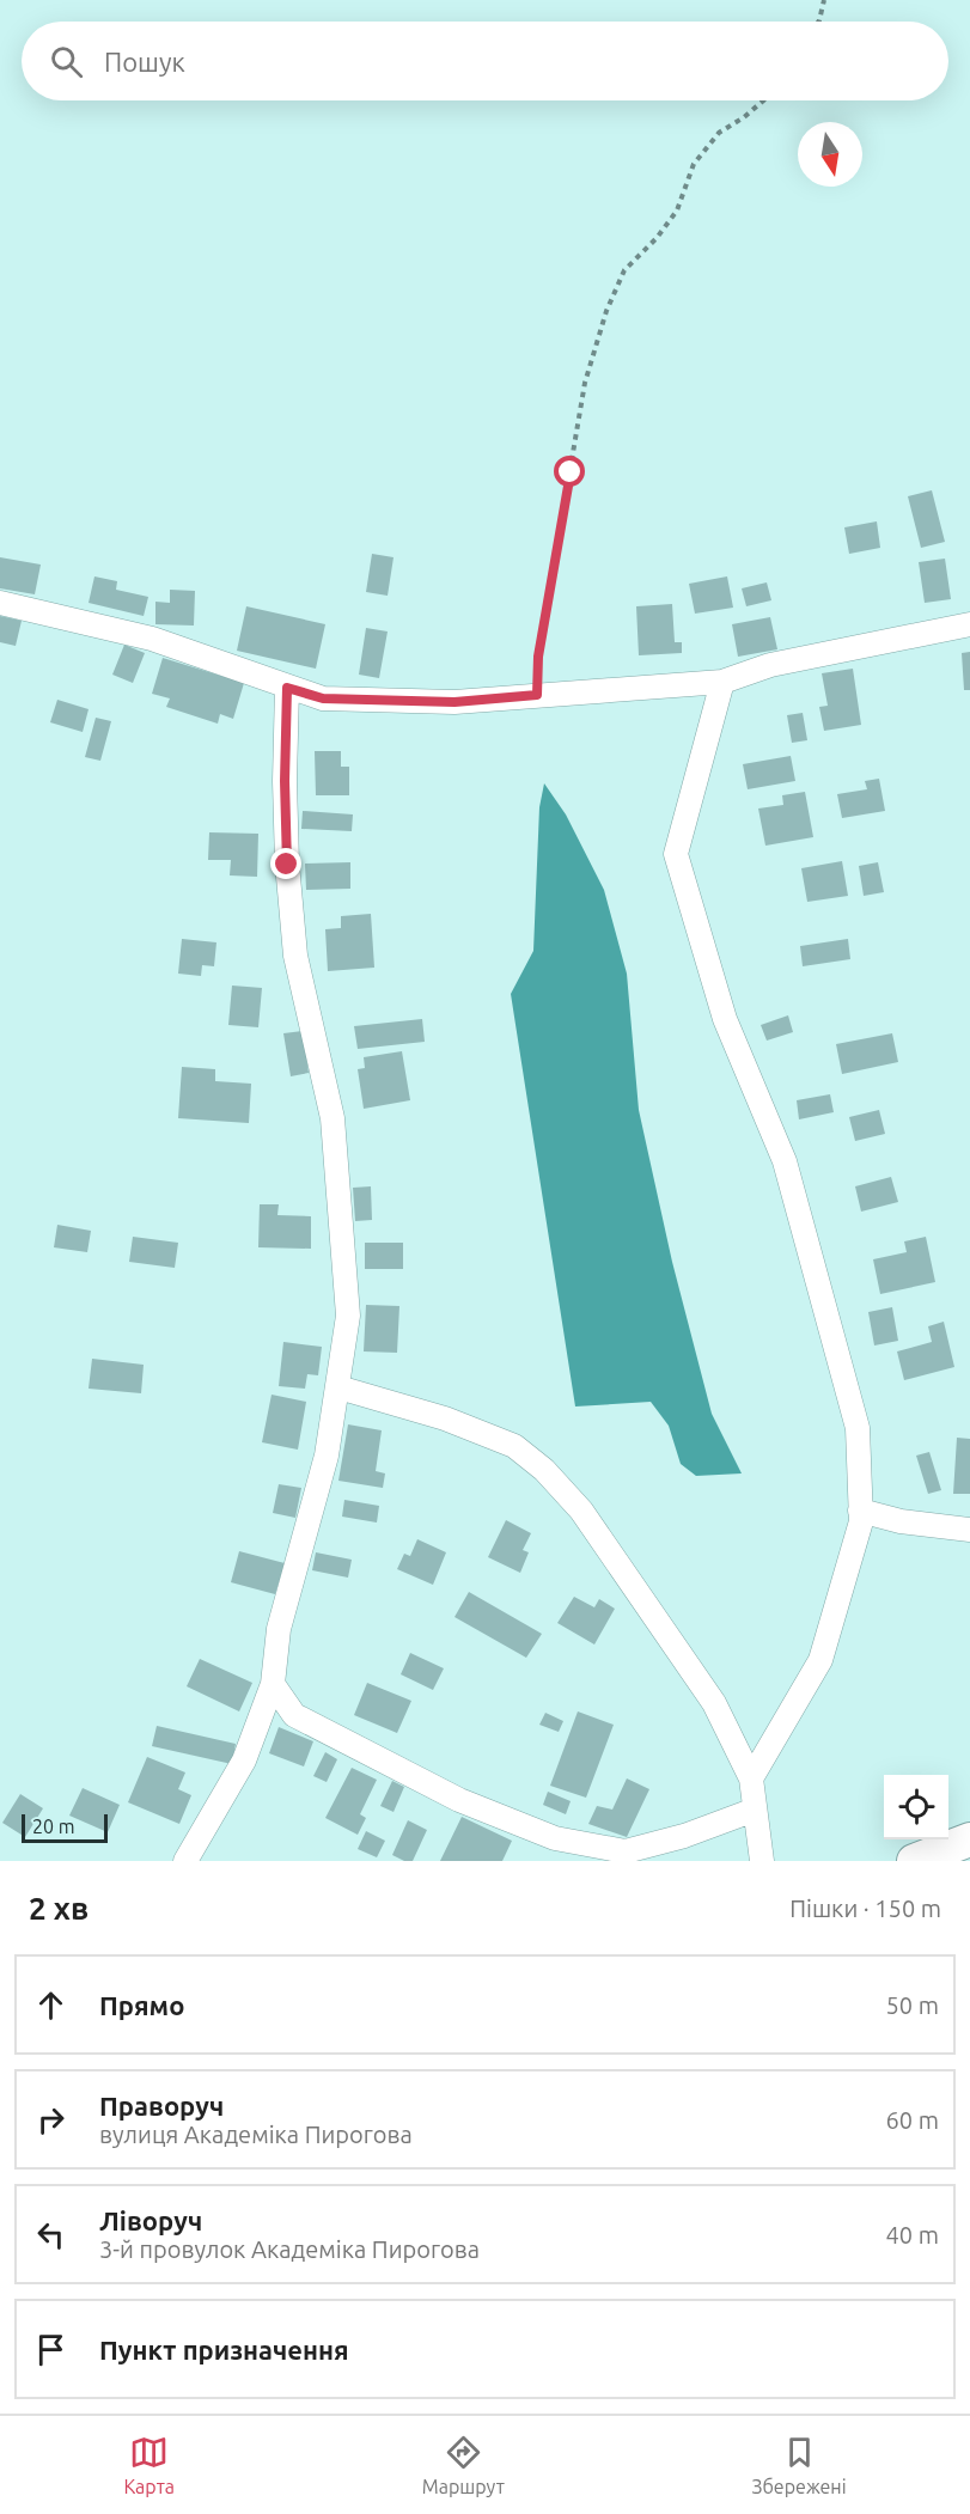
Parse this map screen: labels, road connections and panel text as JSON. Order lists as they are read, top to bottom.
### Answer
{
  "scale_bar": "20 m",
  "north": "bottom",
  "page": {
    "search": "Пошук",
    "scale": "20 m",
    "heading": ["2 хв", "Пішки · 150 m"],
    "list": [
      ["Прямо", "50 m"],
      ["Праворуч", "вулиця Академіка Пирогова", "60 m"],
      ["Ліворуч", "3-й провулок Академіка Пирогова", "40 m"],
      "Пункт призначення"
    ],
    "nav": ["Карта", "Маршрут", "Збережені"]
  }
}
